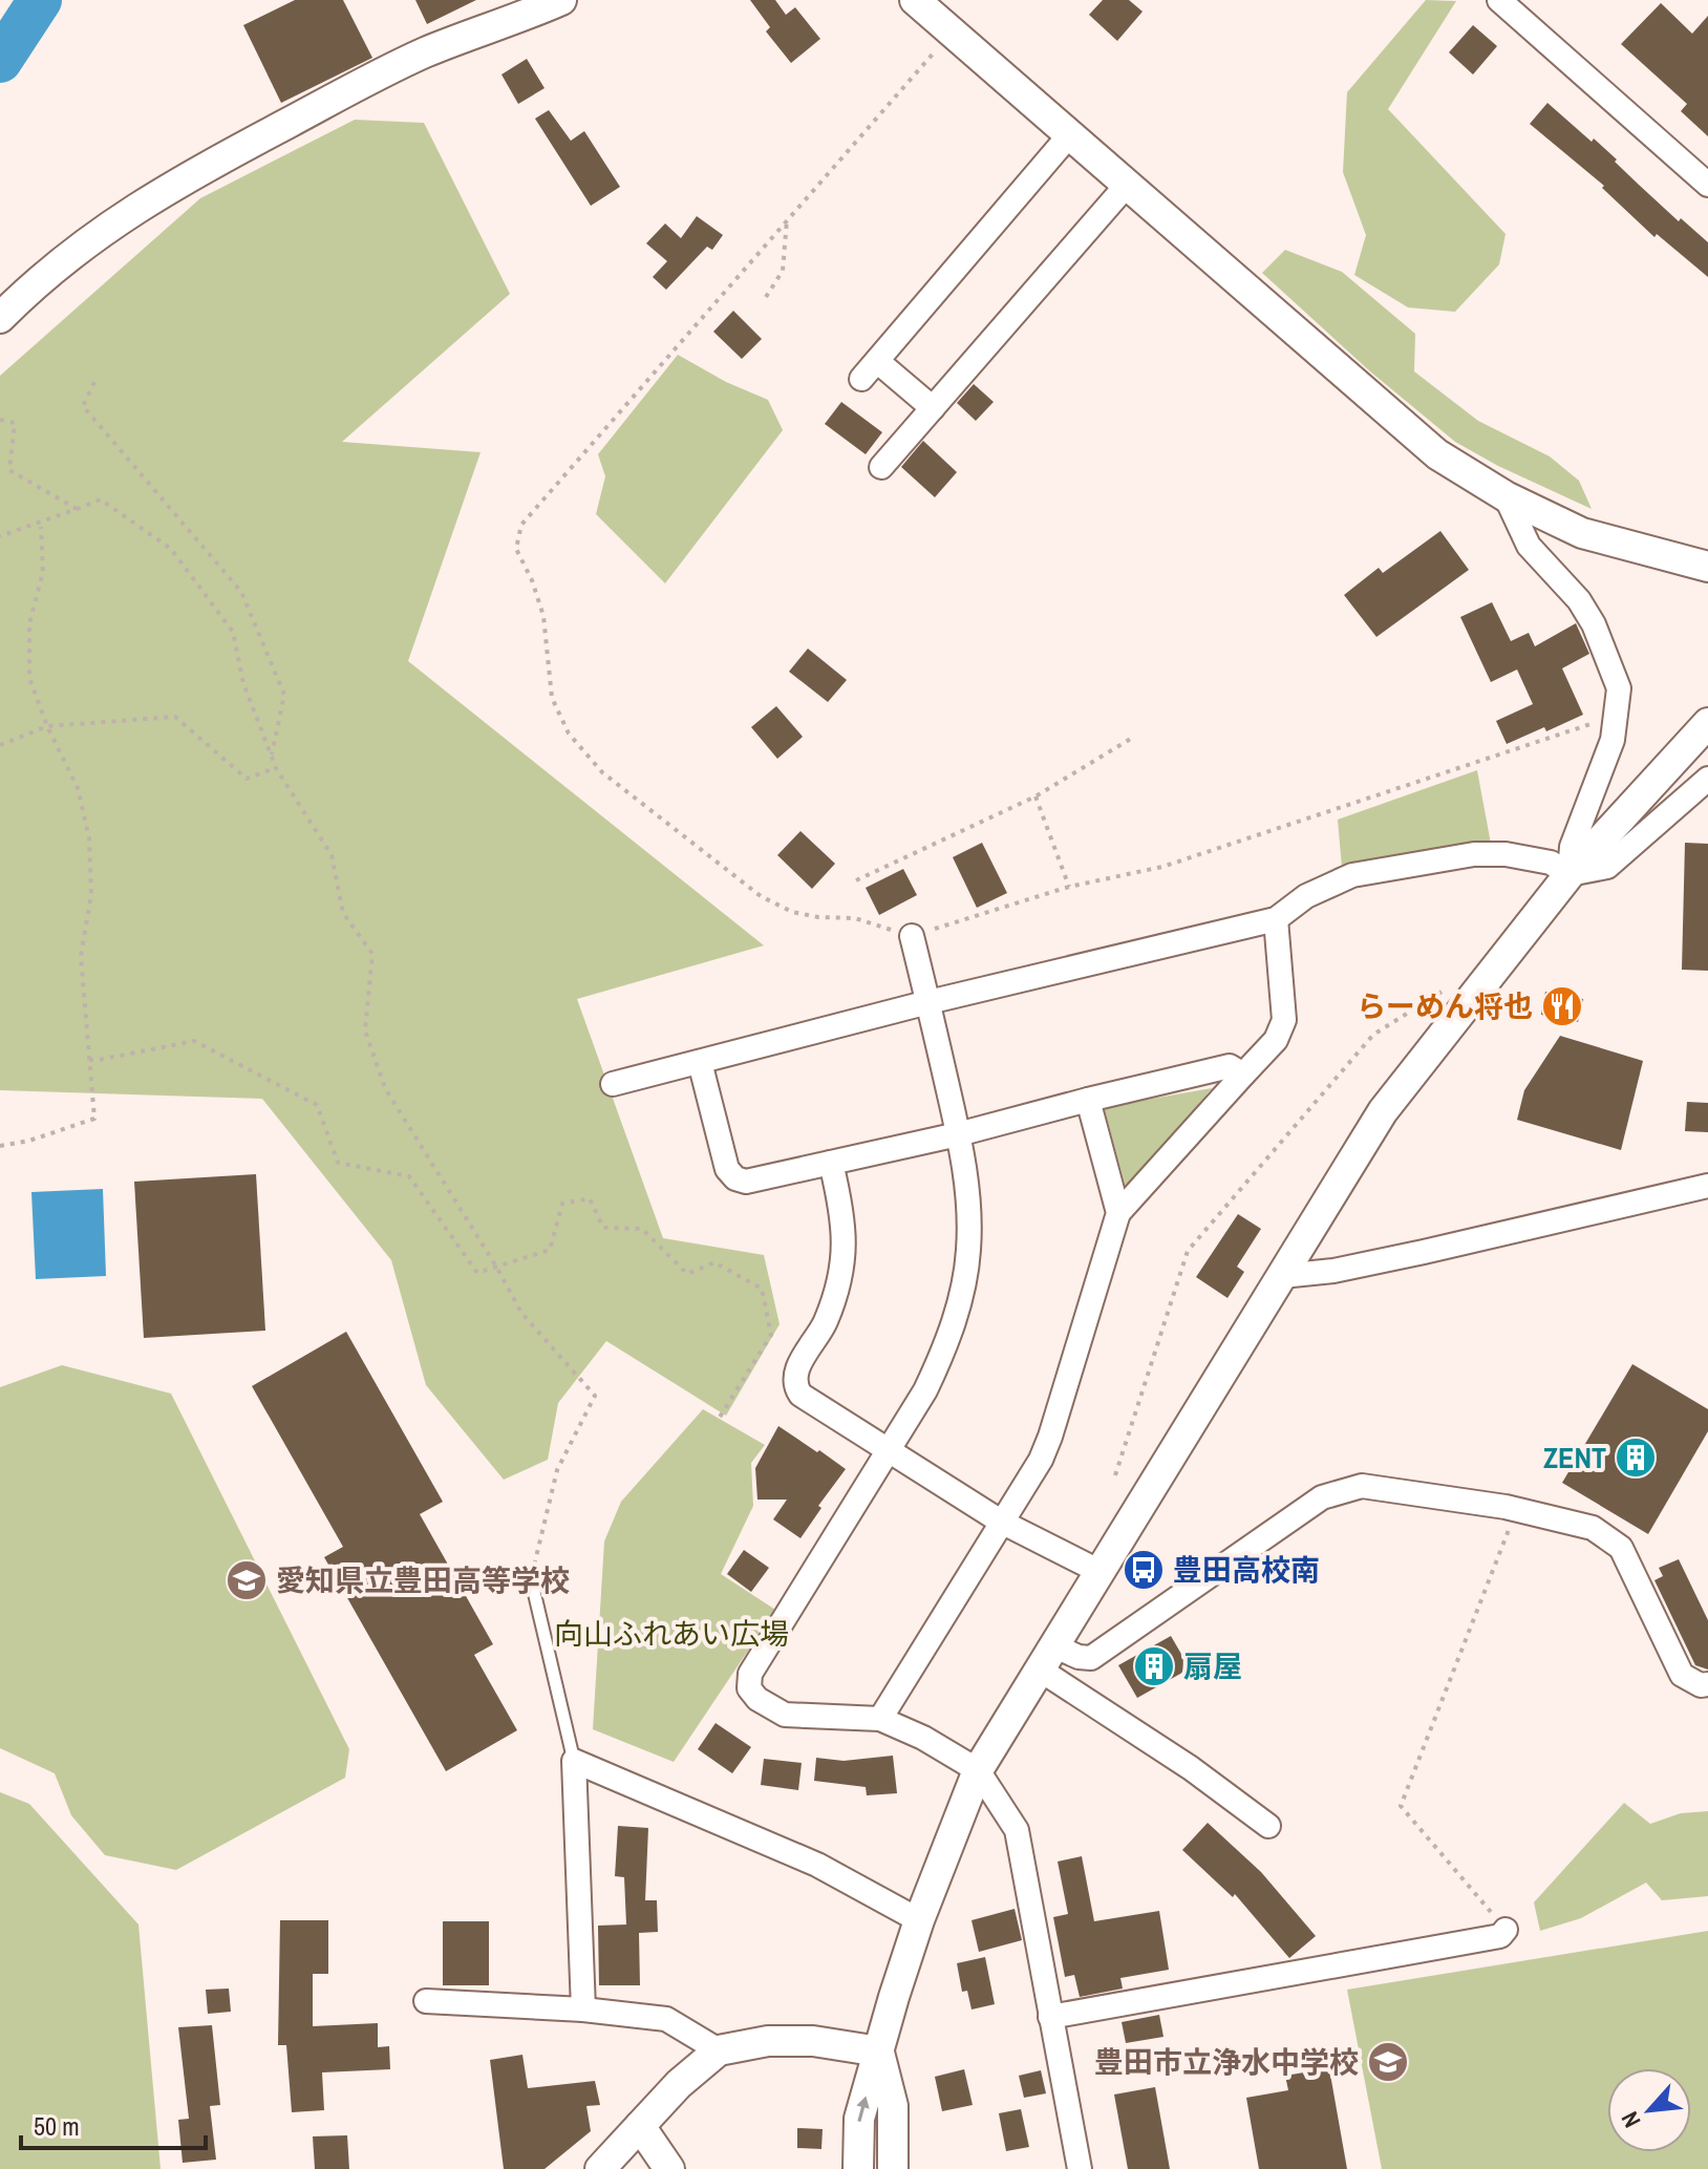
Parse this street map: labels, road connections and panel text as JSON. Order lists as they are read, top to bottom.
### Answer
{
  "parks": ["向山ふれあい広場"],
  "places": {
    "restaurant": ["らーめん将也"],
    "building": ["ZENT", "扇屋"],
    "bus stop": ["豊田高校南"],
    "school or university": ["愛知県立豊田高等学校", "豊田市立浄水中学校"]
  },
  "scale_bar": "50 m",
  "north": "bottom left"
}
